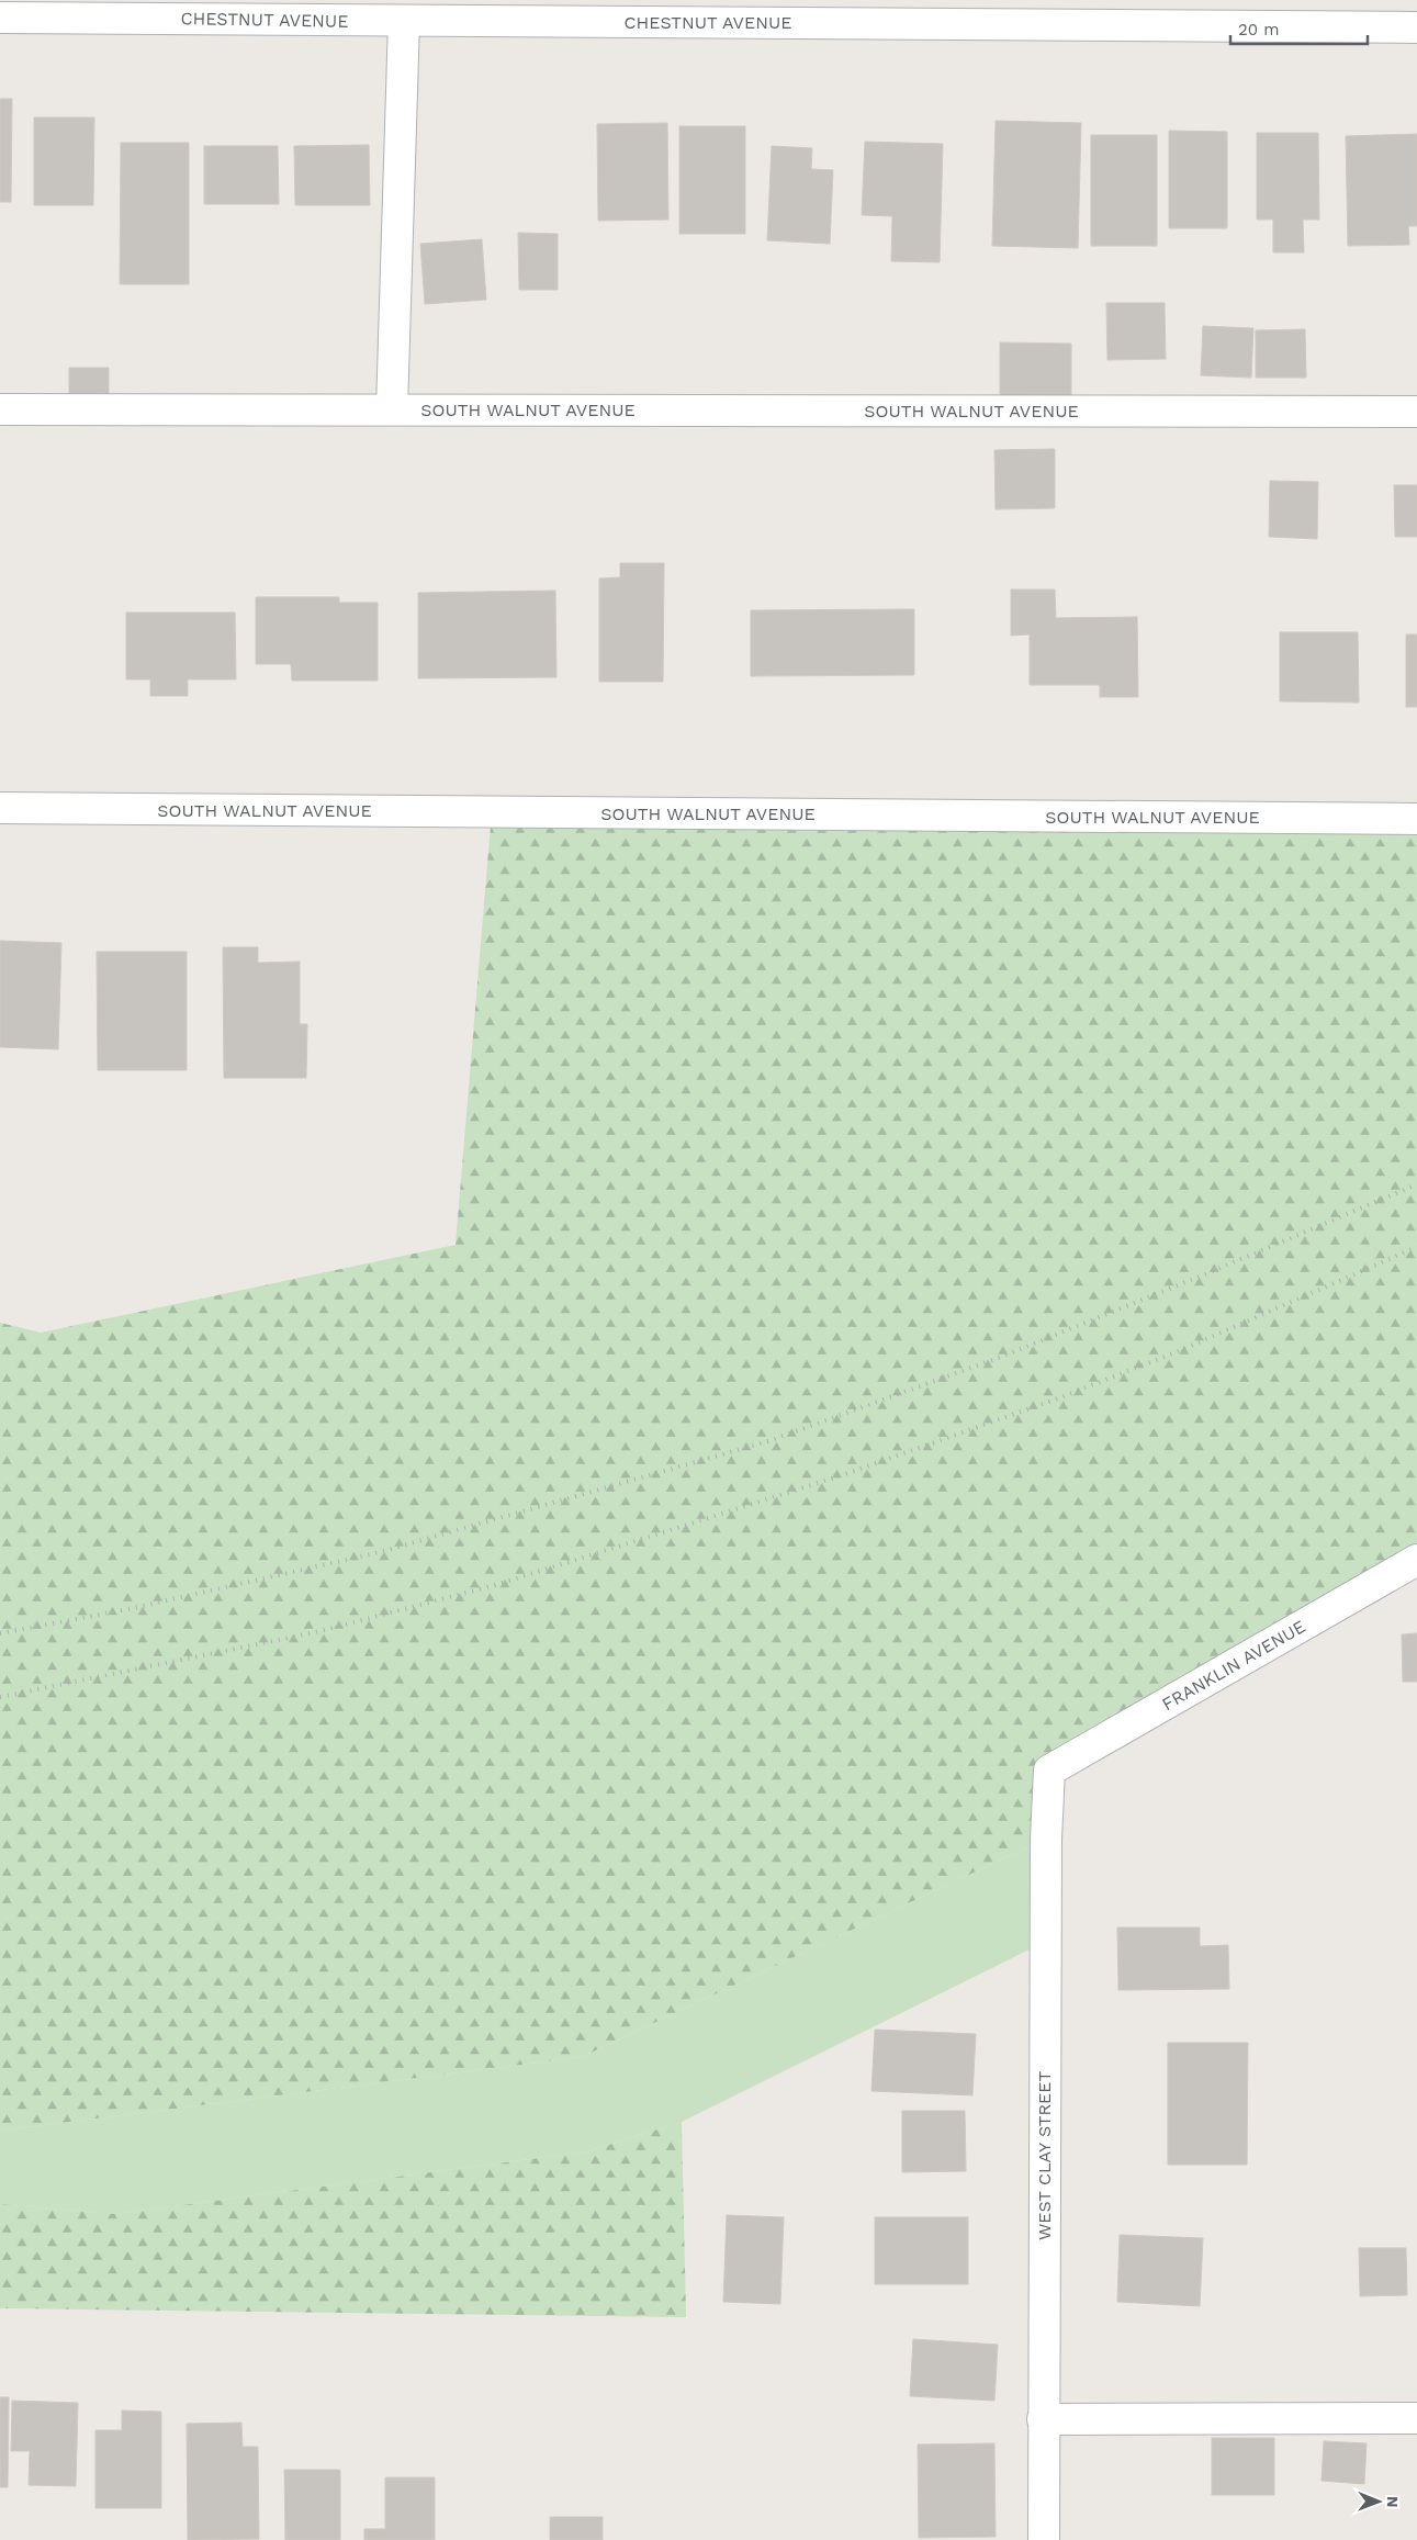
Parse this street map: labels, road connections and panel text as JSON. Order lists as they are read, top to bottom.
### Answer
{
  "streets": {
    "street": [
      "CHESTNUT AVENUE",
      "SOUTH WALNUT AVENUE",
      "FRANKLIN AVENUE",
      "WEST CLAY STREET"
    ]
  },
  "crossings": [
    ["FRANKLIN AVENUE", "WEST CLAY STREET"]
  ],
  "scale_bar": "20 m",
  "north": "right"
}
